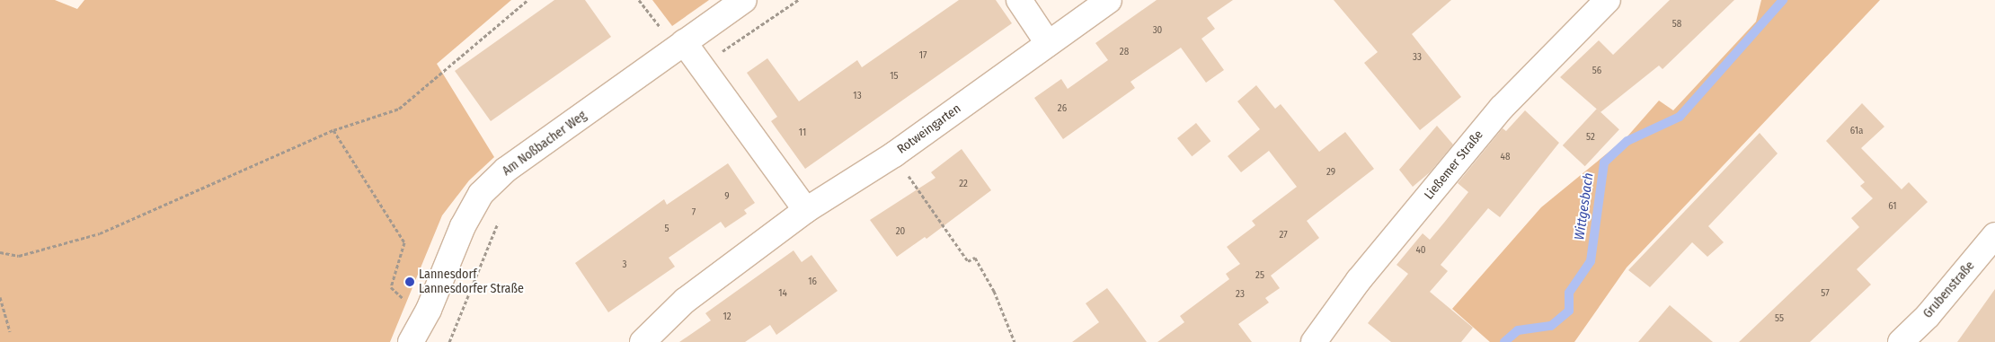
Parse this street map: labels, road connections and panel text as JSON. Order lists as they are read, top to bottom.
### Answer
{
  "streets": {
    "street": [
      "Rotweingarten",
      "Am Noßbacher Weg",
      "Ließemer Straße",
      "Grubenstraße"
    ]
  },
  "water": ["Wittgesbach"],
  "places": ["Lannesdorf Lannesdorfer Straße"],
  "house_numbers": [
    "58",
    "30",
    "28",
    "17",
    "33",
    "56",
    "15",
    "13",
    "26",
    "61a",
    "11",
    "52",
    "48",
    "29",
    "22",
    "9",
    "61",
    "7",
    "5",
    "20",
    "27",
    "40",
    "3",
    "25",
    "16",
    "14",
    "57",
    "23",
    "12",
    "55"
  ]
}
